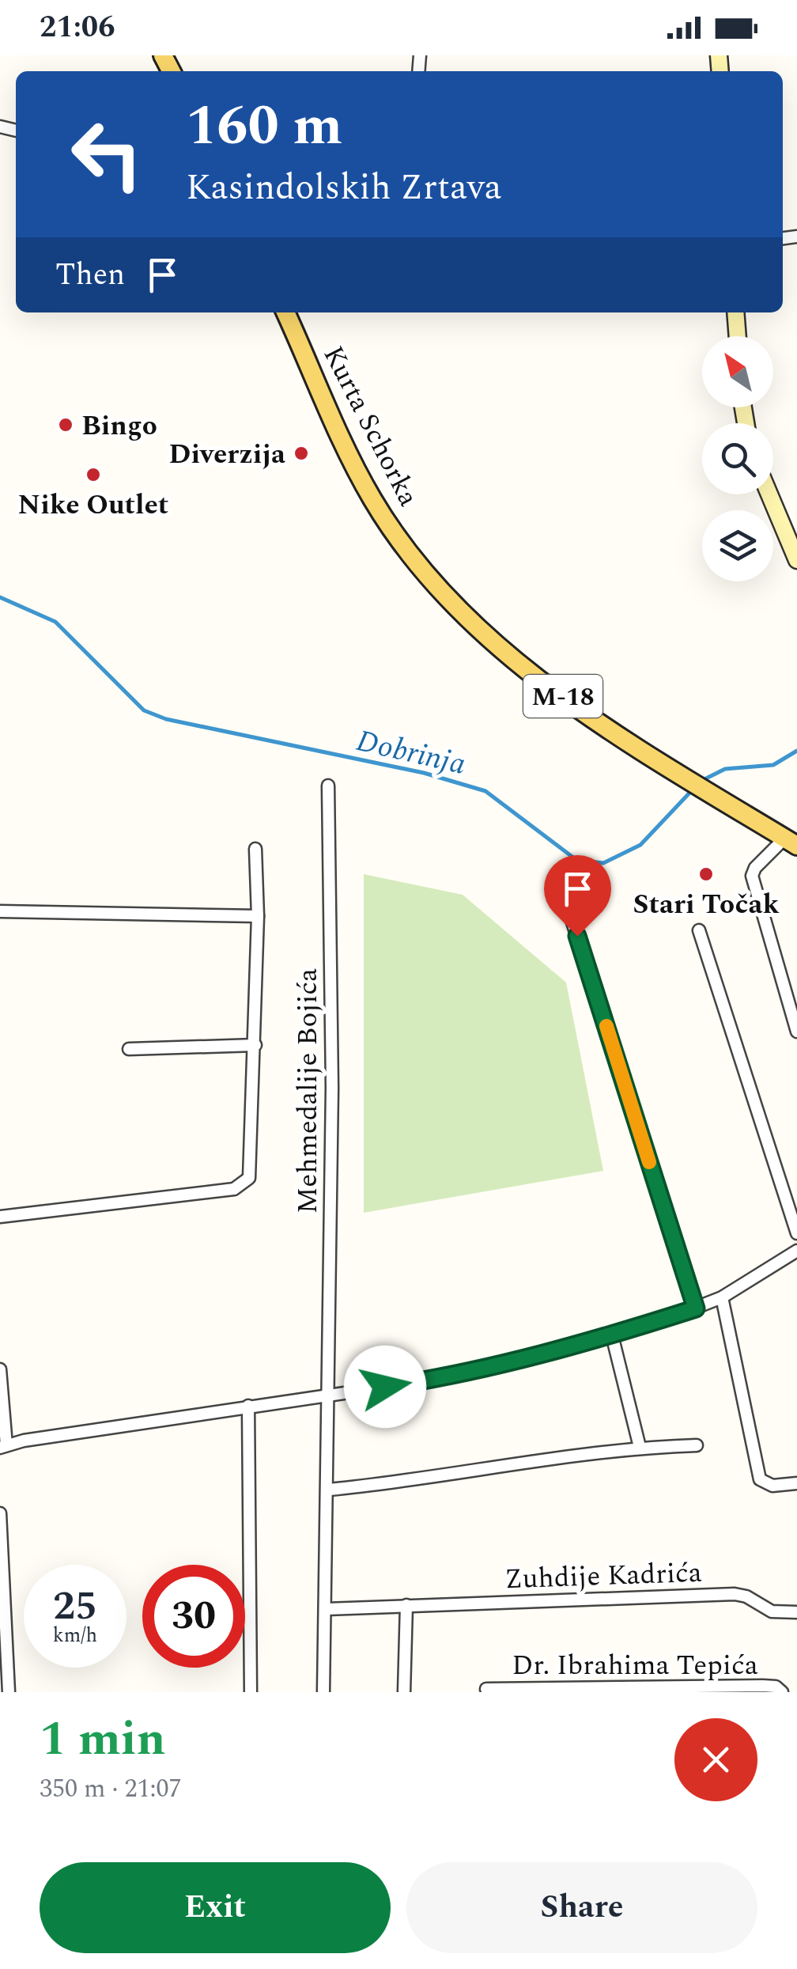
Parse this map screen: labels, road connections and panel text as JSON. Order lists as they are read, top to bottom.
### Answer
{
  "streets": {
    "main road": ["Kurta Schorka", "M-18"],
    "street": ["Mehmedalije Bojića", "Zuhdije Kadrića", "Dr. Ibrahima Tepića"]
  },
  "water": ["Dobrinja"],
  "places": [
    "Bingo",
    "Diverzija",
    "Nike Outlet",
    "Stari Točak"
  ],
  "north": "top left",
  "page": {
    "status": "21:06",
    "turn": ["160 m", "Kasindolskih Zrtava"],
    "then": "Then",
    "speed": "25 km/h",
    "limit": "30",
    "heading": ["1 min", "350 m · 21:07"],
    "buttons": ["Exit", "Share"]
  }
}
